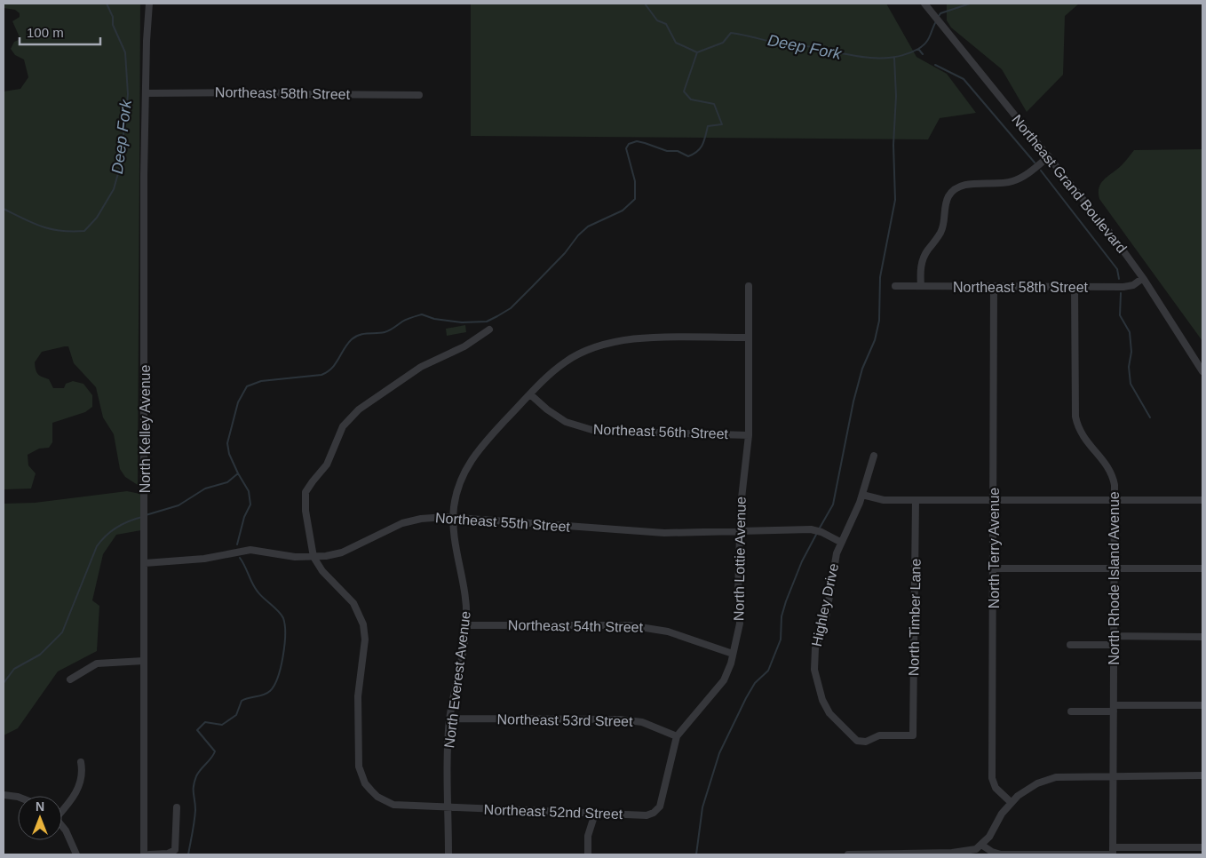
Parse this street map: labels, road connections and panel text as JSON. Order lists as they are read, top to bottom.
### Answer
{
  "streets": {
    "street": [
      "Northeast 58th Street",
      "Northeast Grand Boulevard",
      "North Kelley Avenue",
      "Northeast 56th Street",
      "Northeast 55th Street",
      "North Terry Avenue",
      "North Lottie Avenue",
      "North Rhode Island Avenue",
      "Highley Drive",
      "North Timber Lane",
      "Northeast 54th Street",
      "North Everest Avenue",
      "Northeast 53rd Street",
      "Northeast 52nd Street"
    ]
  },
  "crossings": [
    ["Northeast 58th Street", "Northeast Grand Boulevard"],
    ["Northeast 58th Street", "North Kelley Avenue"],
    ["Northeast 58th Street", "North Terry Avenue"],
    ["Northeast 58th Street", "North Rhode Island Avenue"],
    ["North Kelley Avenue", "Northeast 55th Street"],
    ["Northeast 56th Street", "North Lottie Avenue"],
    ["Northeast 56th Street", "North Everest Avenue"],
    ["Northeast 55th Street", "North Lottie Avenue"],
    ["Northeast 55th Street", "Highley Drive"],
    ["Northeast 55th Street", "North Everest Avenue"],
    ["Northeast 55th Street", "Northeast 52nd Street"],
    ["North Lottie Avenue", "Northeast 54th Street"],
    ["North Lottie Avenue", "North Everest Avenue"],
    ["North Lottie Avenue", "Northeast 53rd Street"],
    ["North Lottie Avenue", "Northeast 52nd Street"],
    ["Highley Drive", "North Timber Lane"],
    ["Northeast 54th Street", "North Everest Avenue"],
    ["North Everest Avenue", "Northeast 53rd Street"],
    ["North Everest Avenue", "Northeast 52nd Street"]
  ],
  "water": ["Deep Fork"],
  "scale_bar": "100 m",
  "north": "top"
}
